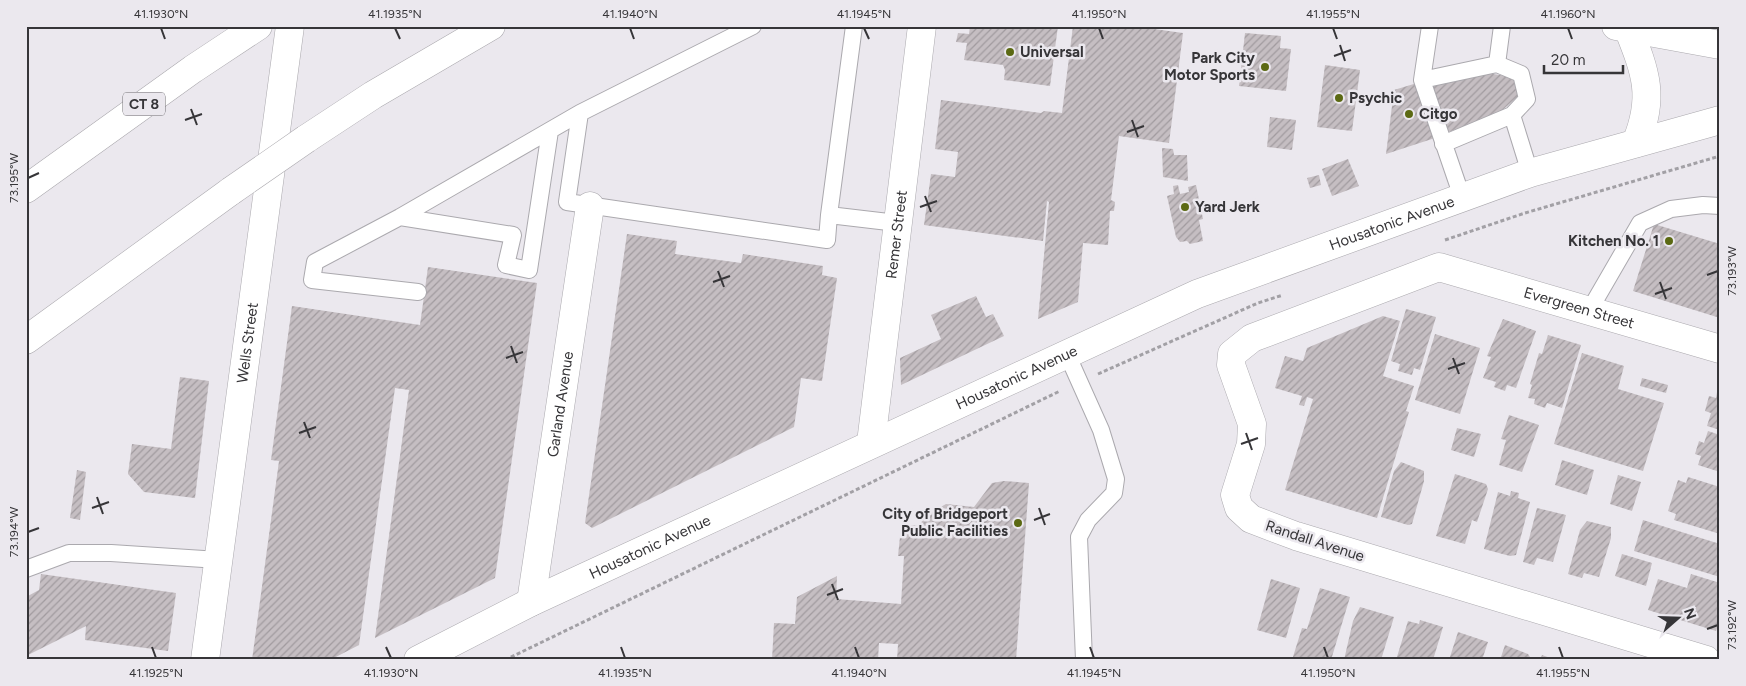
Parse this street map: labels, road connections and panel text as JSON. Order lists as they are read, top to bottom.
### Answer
{
  "streets": {
    "main road": [
      "CT 8",
      "Housatonic Avenue",
      "Remer Street",
      "Evergreen Street",
      "Wells Street",
      "Garland Avenue",
      "Randall Avenue"
    ]
  },
  "crossings": [
    ["Housatonic Avenue", "Remer Street"],
    ["Housatonic Avenue", "Garland Avenue"],
    ["Evergreen Street", "Randall Avenue"]
  ],
  "places": [
    "Universal",
    "Park City Motor Sports",
    "Psychic",
    "Citgo",
    "Yard Jerk",
    "Kitchen No. 1",
    "City of Bridgeport Public Facilities"
  ],
  "scale_bar": "20 m",
  "north": "right",
  "coordinates": [
    "41.1930°N",
    "41.1935°N",
    "41.1940°N",
    "41.1945°N",
    "41.1950°N",
    "41.1955°N",
    "41.1960°N",
    "73.195°W",
    "73.193°W",
    "73.194°W",
    "73.192°W",
    "41.1925°N"
  ]
}
